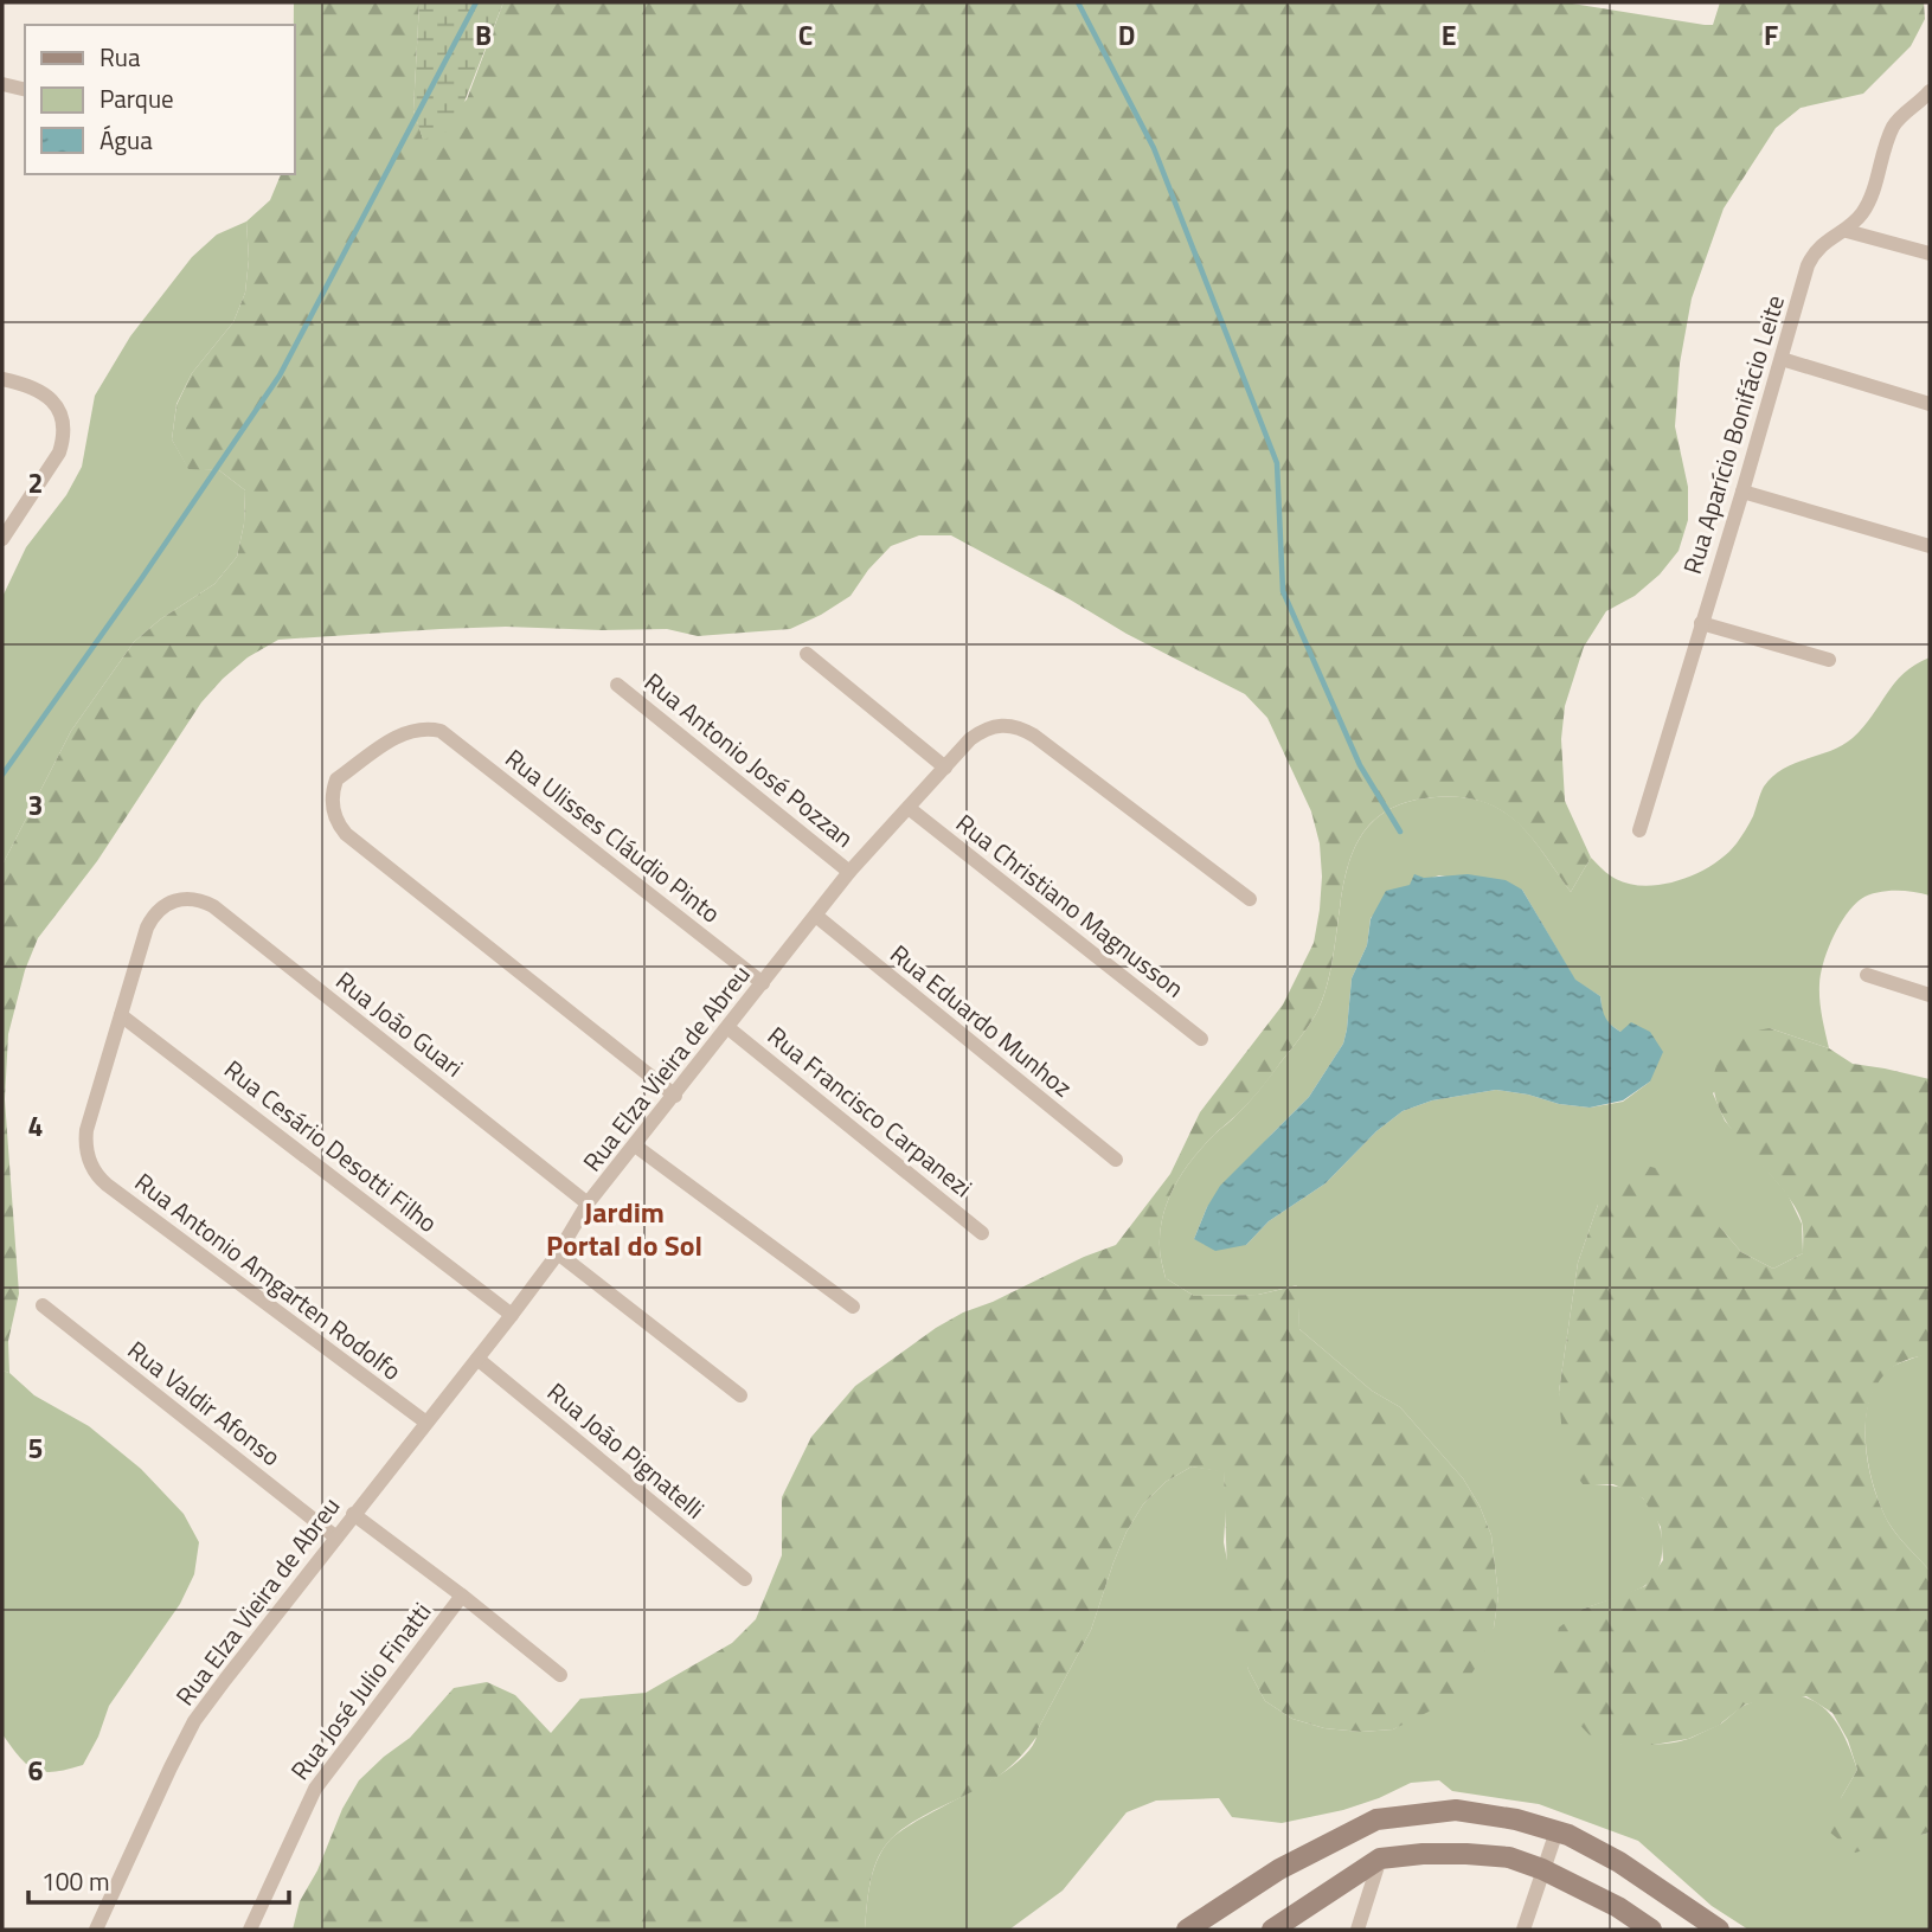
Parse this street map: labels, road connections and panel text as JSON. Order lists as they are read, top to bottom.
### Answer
{
  "streets": {
    "street": [
      "Rua Aparício Bonifácio Leite",
      "Rua Antonio José Pozzan",
      "Rua Ulisses Cláudio Pinto",
      "Rua Christiano Magnusson",
      "Rua Eduardo Munhoz",
      "Rua João Guari",
      "Rua Elza Vieira de Abreu",
      "Rua Francisco Carpanezi",
      "Rua Cesário Desotti Filho",
      "Rua Antonio Amgarten Rodolfo",
      "Rua Valdir Afonso",
      "Rua João Pignatelli",
      "Rua José Julio Finatti"
    ]
  },
  "crossings": [
    ["Rua Antonio José Pozzan", "Rua Elza Vieira de Abreu"],
    ["Rua Ulisses Cláudio Pinto", "Rua Elza Vieira de Abreu"],
    ["Rua Christiano Magnusson", "Rua Elza Vieira de Abreu"],
    ["Rua Eduardo Munhoz", "Rua Elza Vieira de Abreu"],
    ["Rua João Guari", "Rua Elza Vieira de Abreu"],
    ["Rua João Guari", "Rua Cesário Desotti Filho"],
    ["Rua João Guari", "Rua Antonio Amgarten Rodolfo"],
    ["Rua Elza Vieira de Abreu", "Rua Francisco Carpanezi"],
    ["Rua Elza Vieira de Abreu", "Rua Cesário Desotti Filho"],
    ["Rua Elza Vieira de Abreu", "Rua Antonio Amgarten Rodolfo"],
    ["Rua Elza Vieira de Abreu", "Rua Valdir Afonso"],
    ["Rua Elza Vieira de Abreu", "Rua João Pignatelli"],
    ["Rua Cesário Desotti Filho", "Rua Antonio Amgarten Rodolfo"]
  ],
  "districts": ["Jardim Portal do Sol"],
  "legend": ["Rua", "Parque", "Água"],
  "scale_bar": "100 m",
  "grid": {
    "columns": [
      "B",
      "C",
      "D",
      "E",
      "F"
    ],
    "rows": [
      "2",
      "3",
      "4",
      "5",
      "6"
    ]
  }
}
